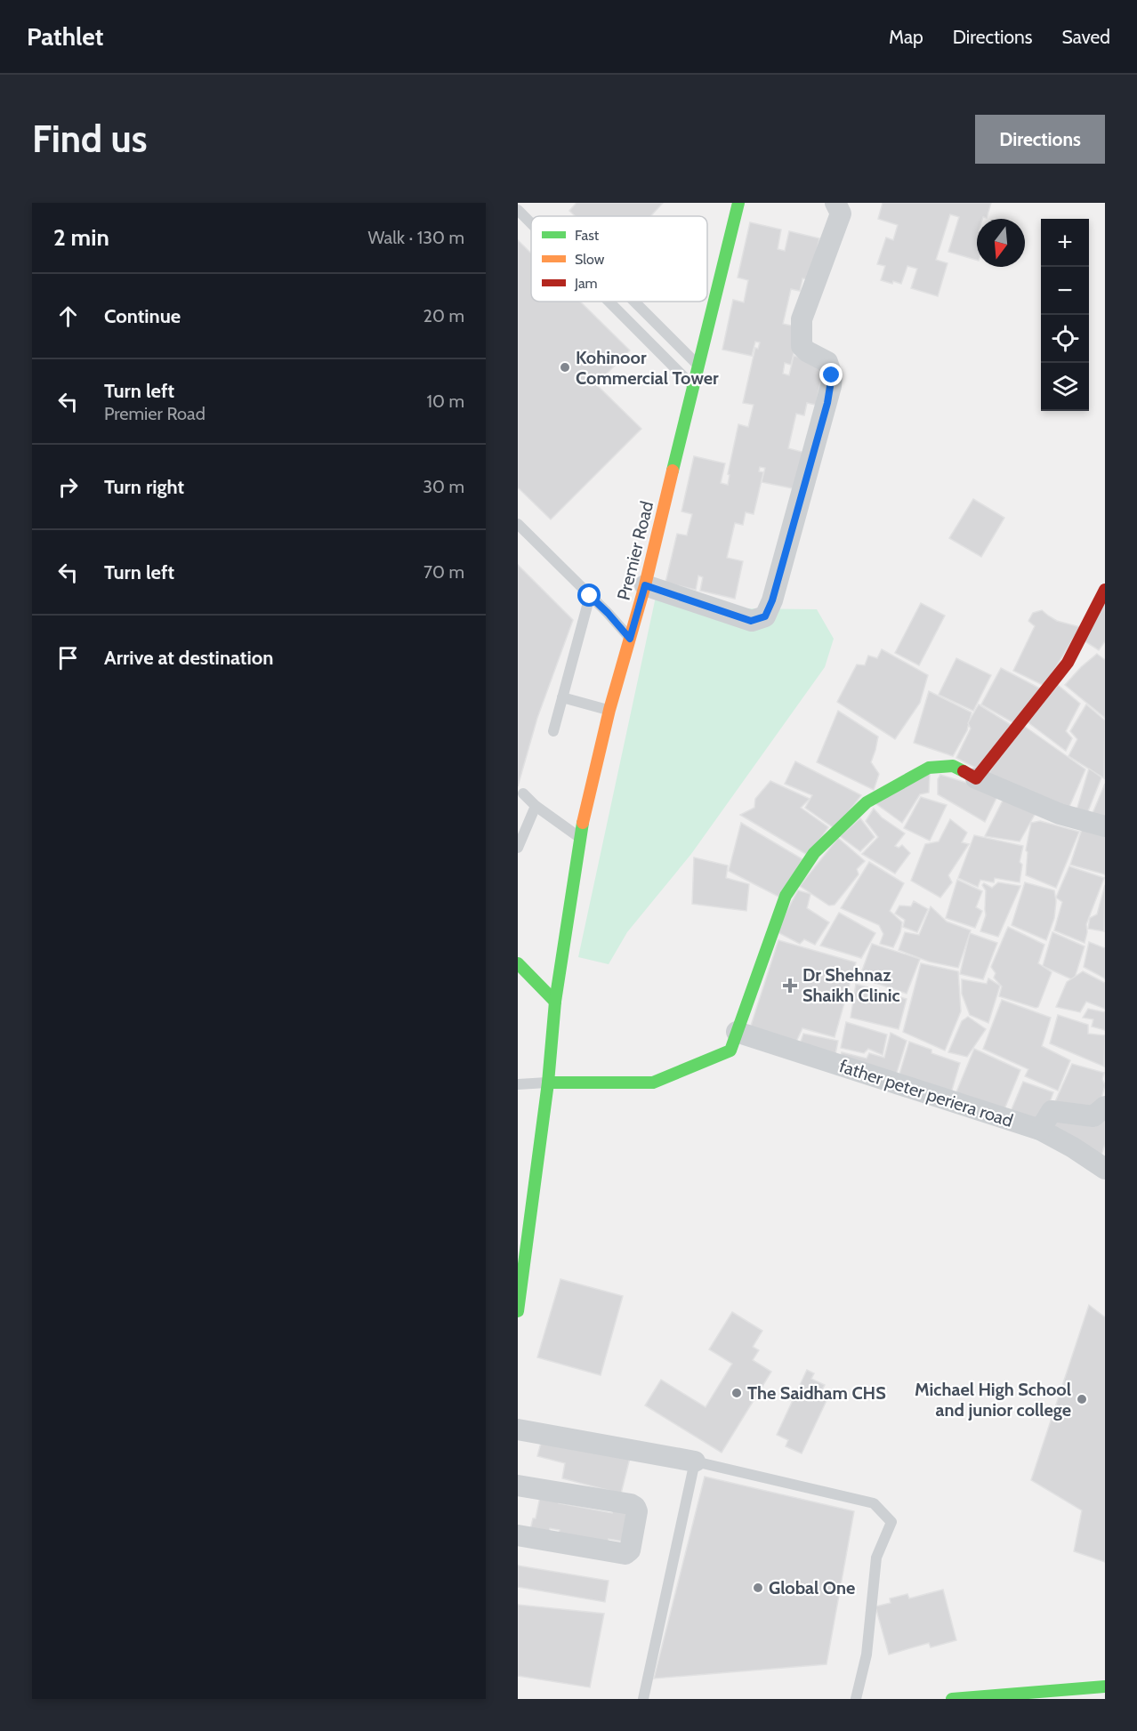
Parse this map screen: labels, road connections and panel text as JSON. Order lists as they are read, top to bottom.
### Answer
{
  "streets": {
    "street": ["Premier Road", "father peter periera road"]
  },
  "places": {
    "other": [
      "Kohinoor Commercial Tower",
      "The Saidham CHS",
      "Michael High School and junior college",
      "Global One"
    ],
    "health": ["Dr Shehnaz Shaikh Clinic"]
  },
  "legend": ["Fast", "Slow", "Jam"],
  "north": "bottom",
  "page": {
    "header": "Pathlet",
    "nav": ["Map", "Directions", "Saved"],
    "buttons": "Directions",
    "title": "Find us",
    "heading": ["2 min", "Walk · 130 m"],
    "map_buttons": ["+", "−"],
    "list": [
      ["Continue", "20 m"],
      ["Turn left", "Premier Road", "10 m"],
      ["Turn right", "30 m"],
      ["Turn left", "70 m"],
      "Arrive at destination"
    ]
  }
}
